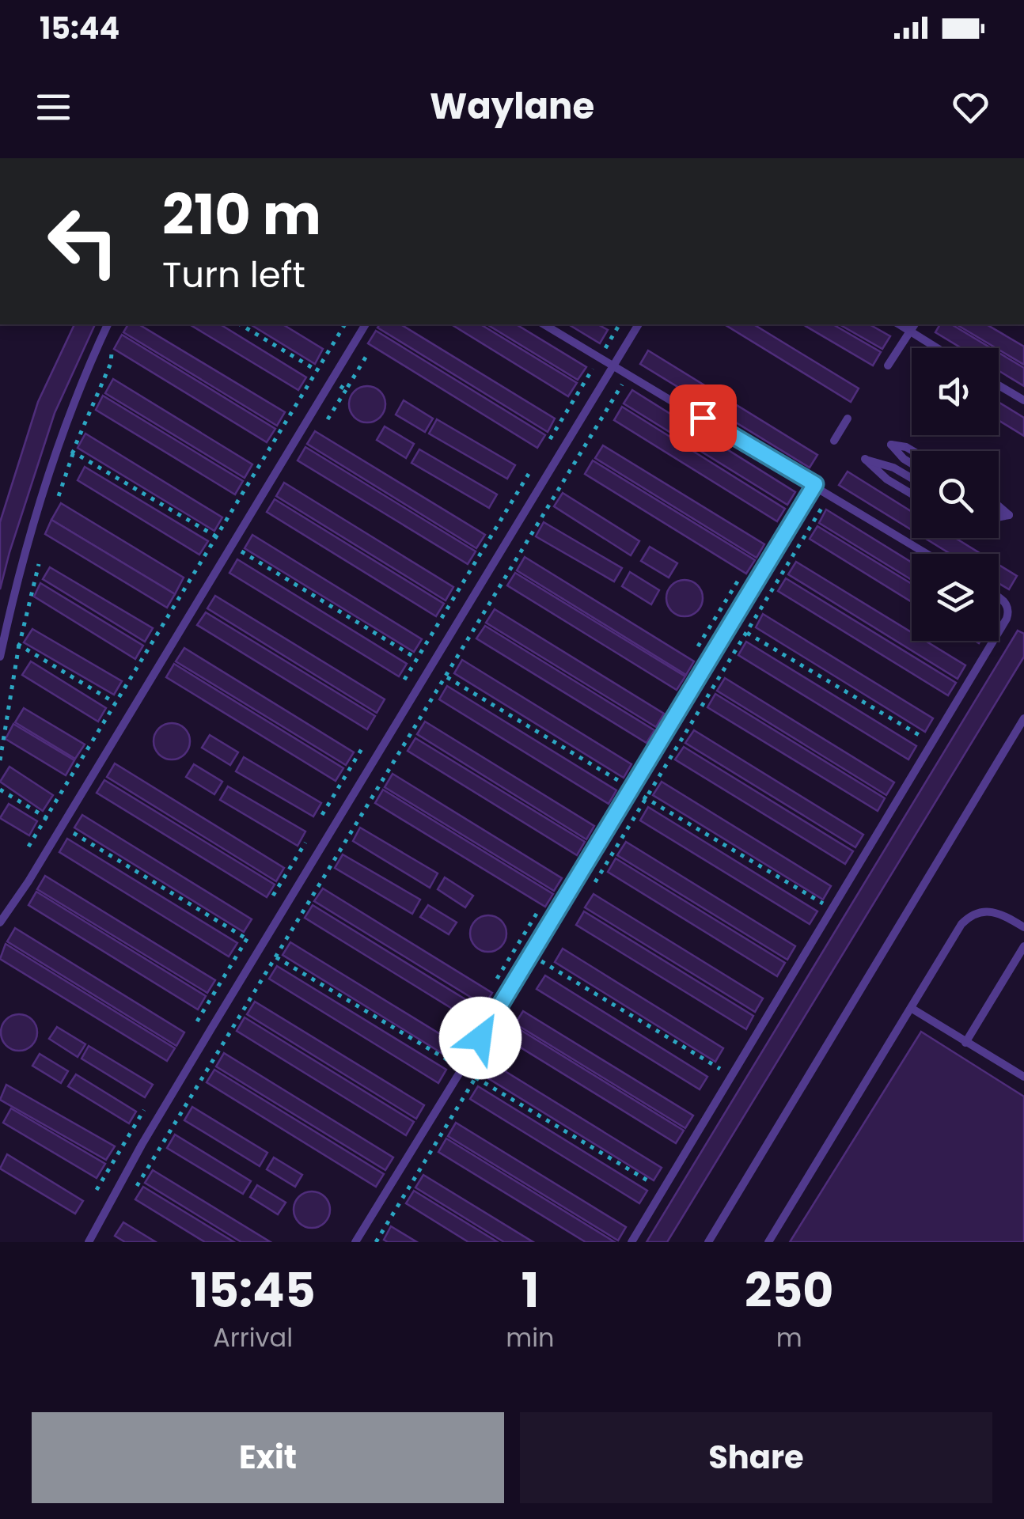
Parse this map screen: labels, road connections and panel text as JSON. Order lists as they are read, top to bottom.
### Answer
{
  "page": {
    "status": "15:44",
    "header": "Waylane",
    "turn": ["210 m", "Turn left"],
    "eta": [
      "15:45",
      "Arrival",
      "1",
      "min",
      "250",
      "m"
    ],
    "buttons": ["Exit", "Share"]
  }
}
